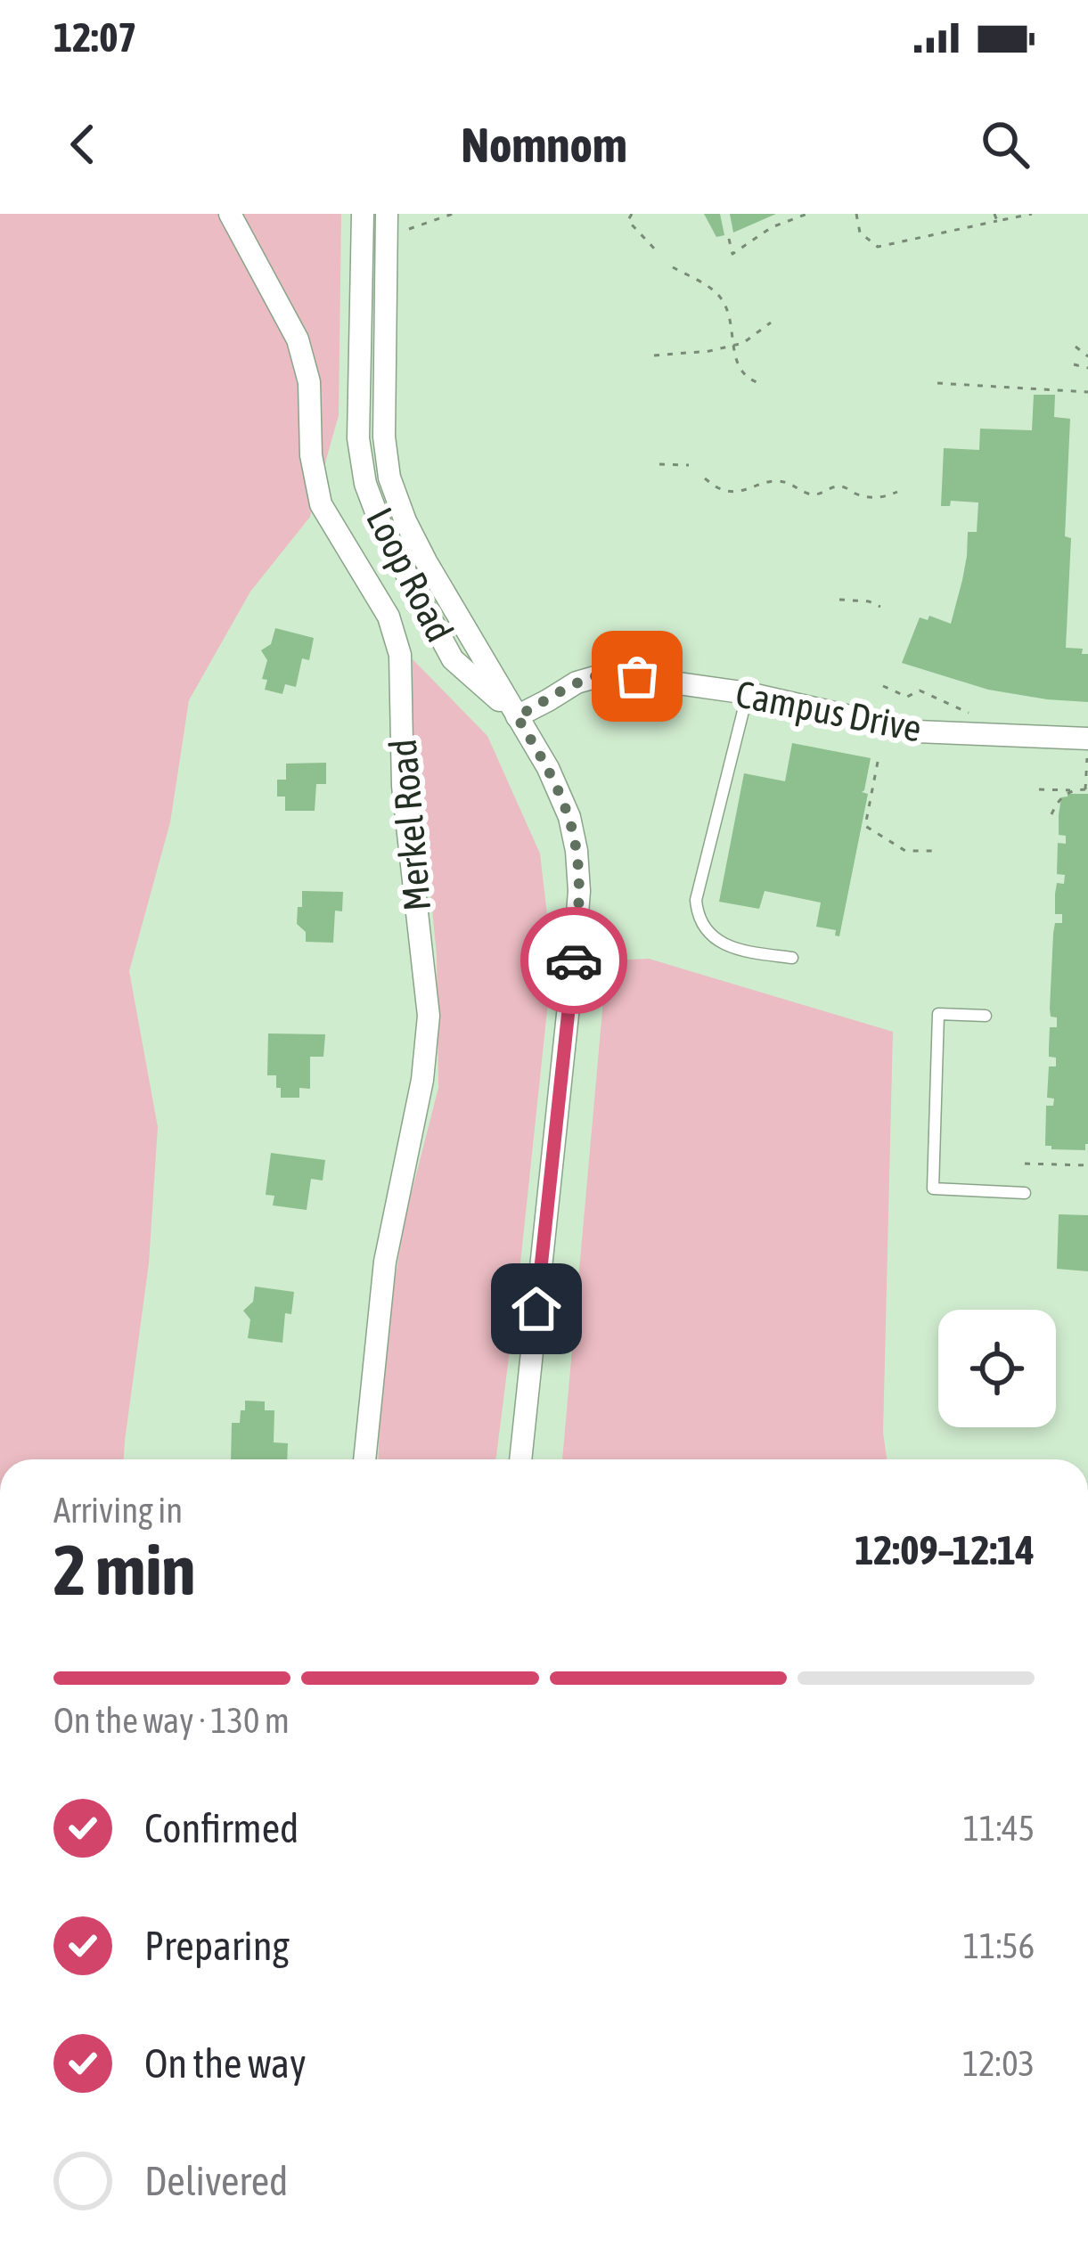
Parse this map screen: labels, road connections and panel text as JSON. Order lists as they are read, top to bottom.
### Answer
{
  "streets": {
    "street": ["Loop Road", "Campus Drive", "Merkel Road"]
  },
  "crossings": [
    ["Loop Road", "Campus Drive"]
  ],
  "page": {
    "status": "12:07",
    "header": "Nomnom",
    "heading": ["2 min", "Arriving in", "12:09–12:14"],
    "bar": "On the way · 130 m",
    "list": [
      ["Confirmed", "11:45"],
      ["Preparing", "11:56"],
      ["On the way", "12:03"],
      "Delivered"
    ]
  }
}
